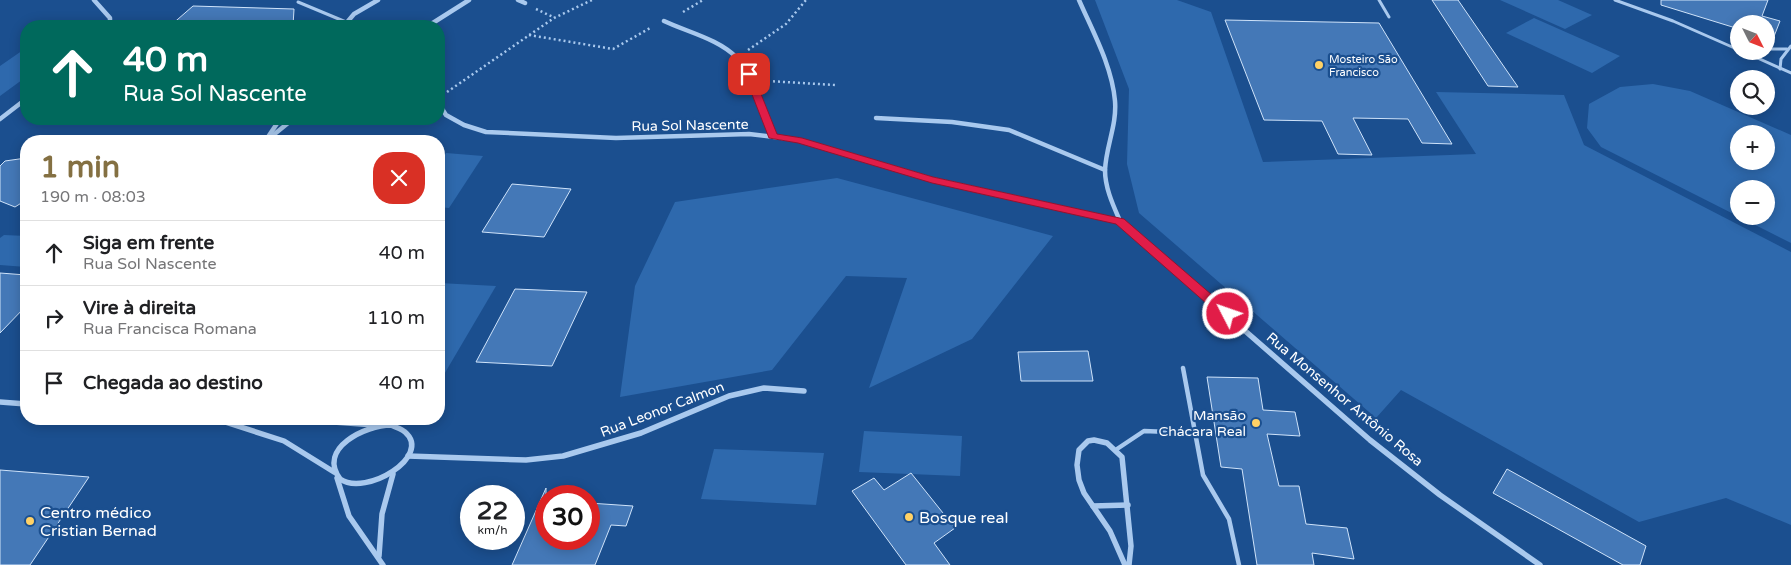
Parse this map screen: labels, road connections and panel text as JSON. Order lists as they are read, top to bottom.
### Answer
{
  "streets": {
    "street": ["Rua Sol Nascente", "Rua Monsenhor Antônio Rosa", "Rua Leonor Calmon"]
  },
  "crossings": [
    ["Rua Sol Nascente", "Rua Monsenhor Antônio Rosa"]
  ],
  "places": [
    "Mosteiro São Francisco",
    "Mansão Chácara Real",
    "Bosque real",
    "Centro médico Cristian Bernad"
  ],
  "north": "bottom right",
  "page": {
    "map_buttons": ["+", "−"],
    "turn": ["40 m", "Rua Sol Nascente"],
    "heading": ["1 min", "190 m · 08:03"],
    "list": [
      {
        "name": "Siga em frente",
        "note": "Rua Sol Nascente",
        "value": "40 m"
      },
      {
        "name": "Vire à direita",
        "note": "Rua Francisca Romana",
        "value": "110 m"
      },
      {
        "name": "Chegada ao destino",
        "value": "40 m"
      }
    ],
    "speed": "22 km/h",
    "limit": "30"
  }
}
